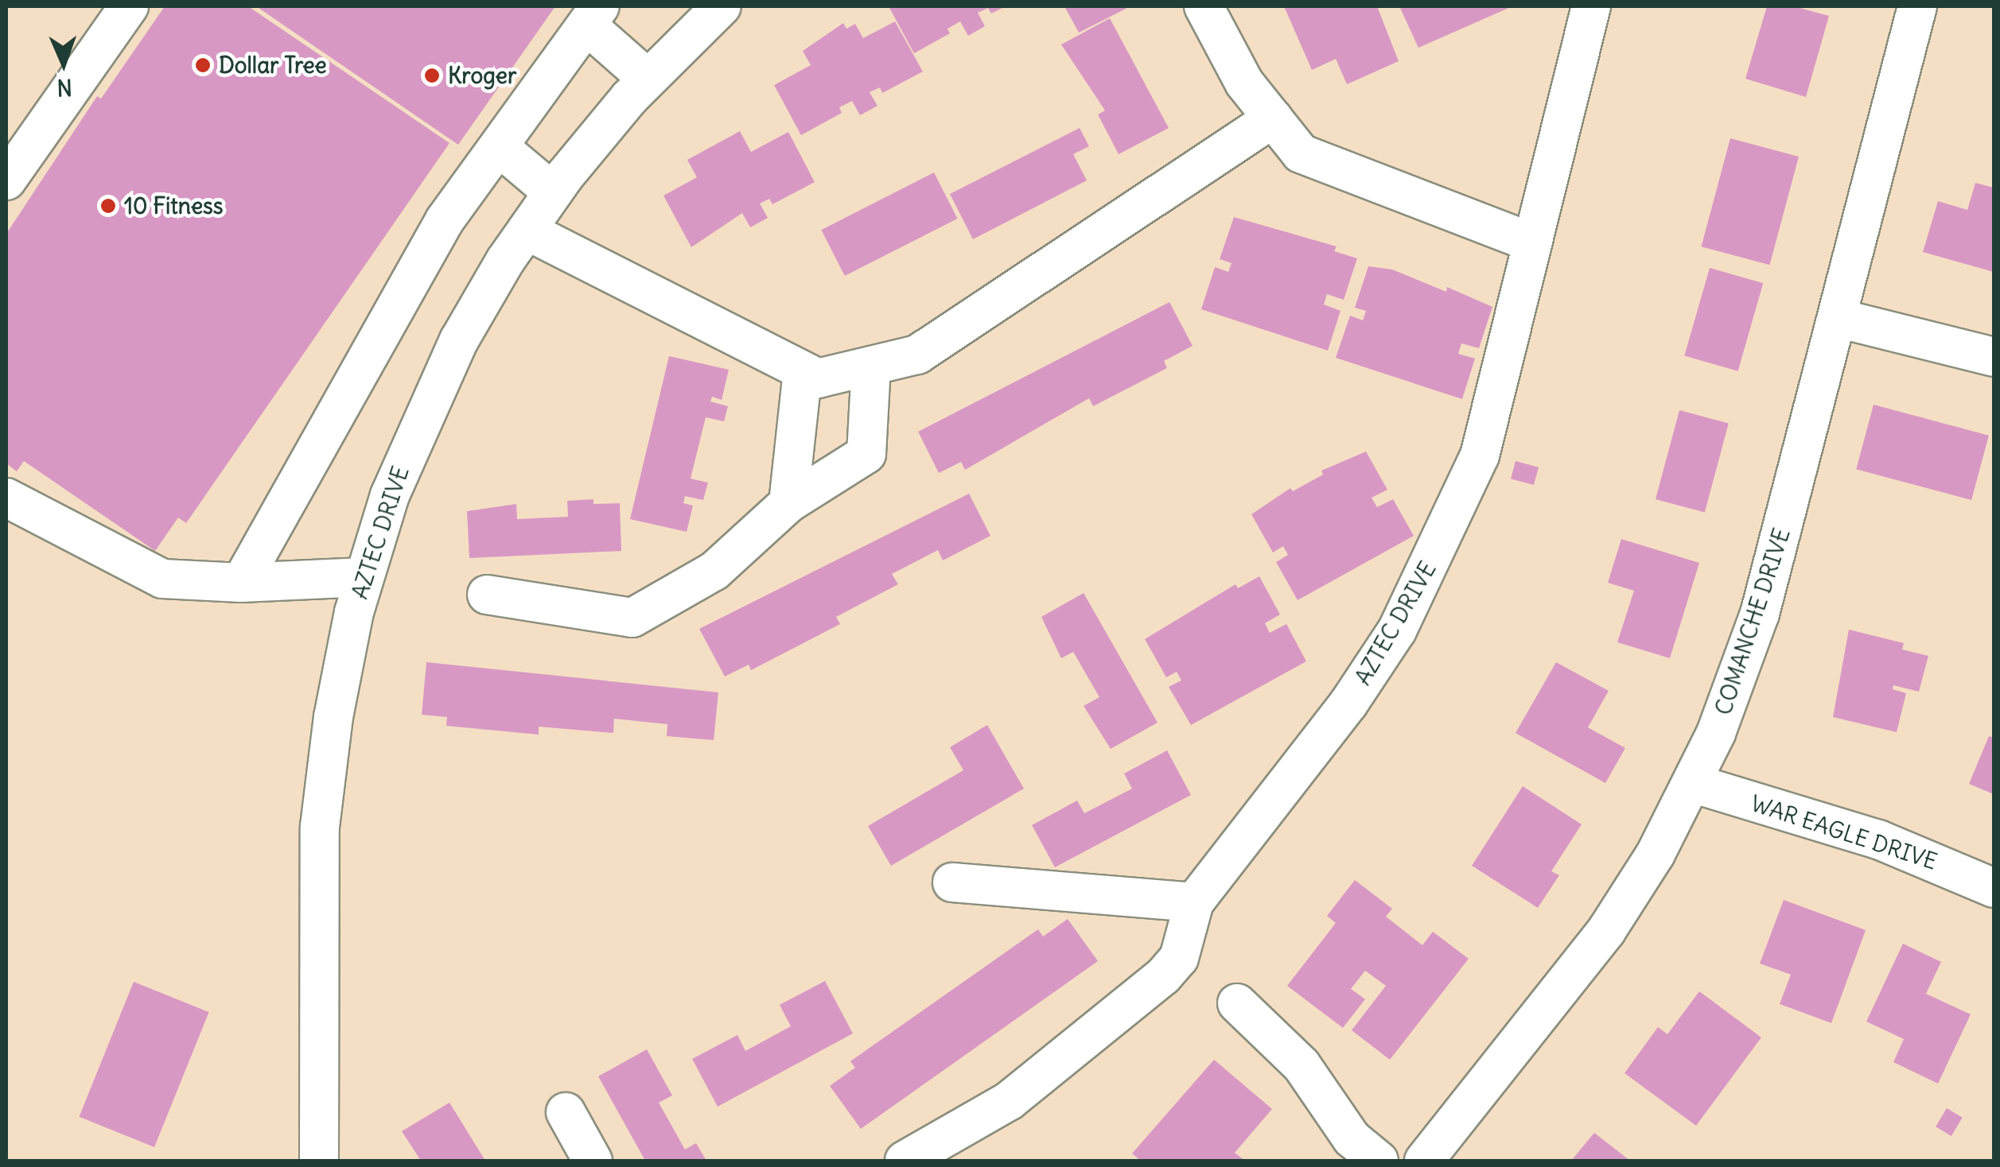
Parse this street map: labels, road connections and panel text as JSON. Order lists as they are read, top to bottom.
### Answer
{
  "streets": {
    "street": ["AZTEC DRIVE", "COMANCHE DRIVE", "WAR EAGLE DRIVE"]
  },
  "crossings": [
    ["COMANCHE DRIVE", "WAR EAGLE DRIVE"]
  ],
  "places": ["Dollar Tree", "Kroger", "10 Fitness"],
  "north": "bottom"
}
